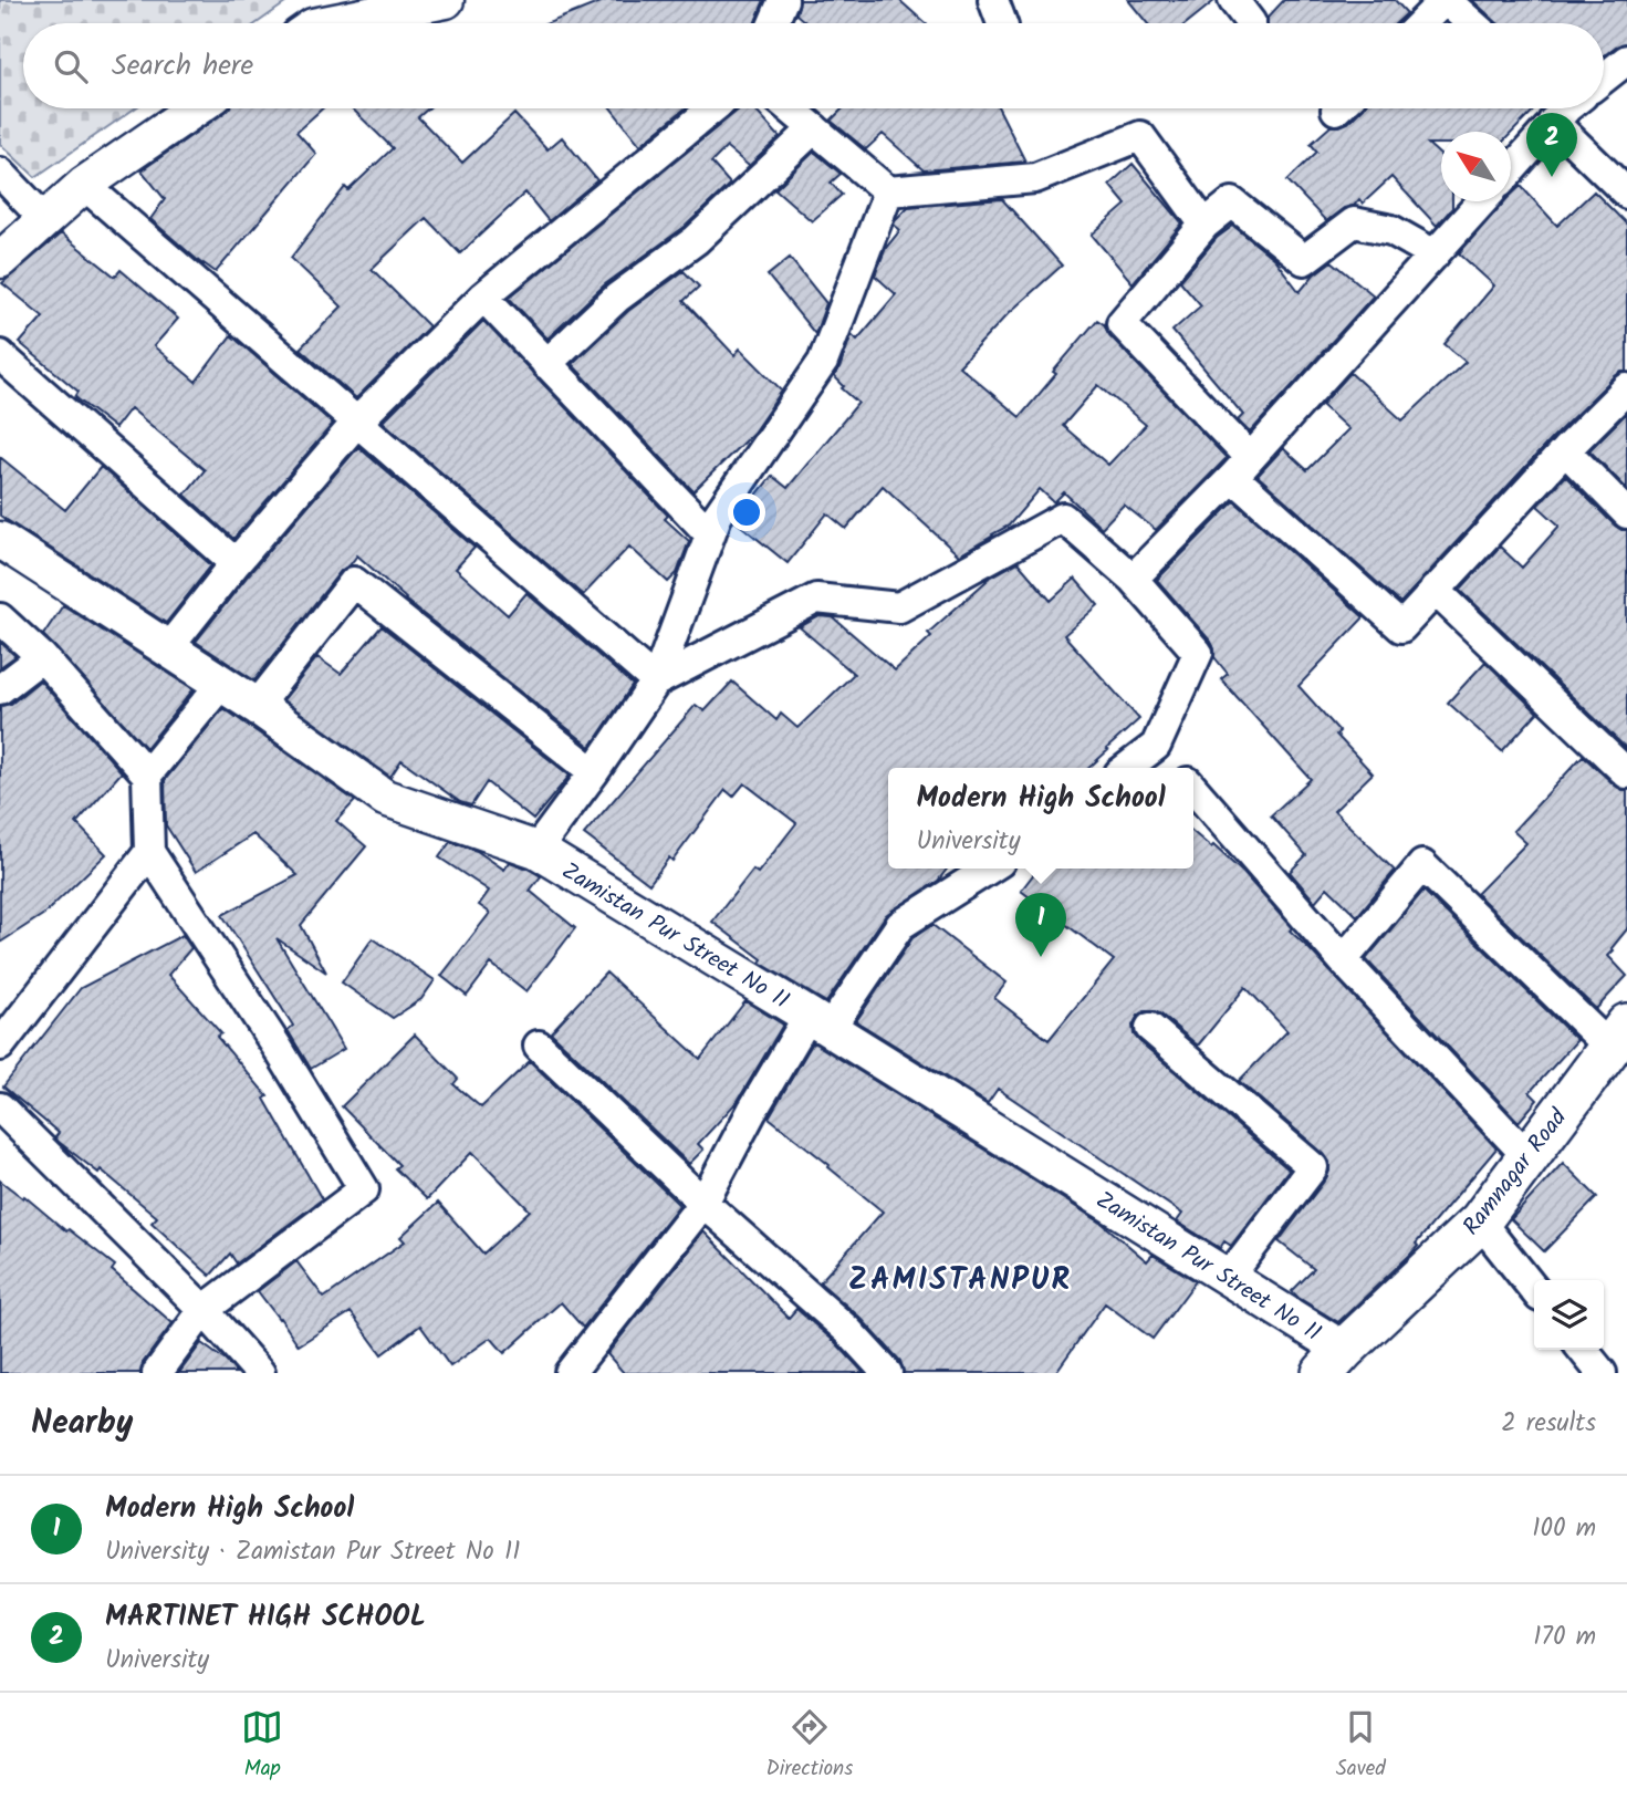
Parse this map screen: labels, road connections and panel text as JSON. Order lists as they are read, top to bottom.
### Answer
{
  "streets": {
    "main road": ["Ramnagar Road"],
    "street": ["Zamistan Pur Street No 11"]
  },
  "crossings": [
    ["Zamistan Pur Street No 11", "Ramnagar Road"]
  ],
  "districts": ["ZAMISTANPUR"],
  "north": "top left",
  "page": {
    "search": "Search here",
    "pins": ["2", "1"],
    "popup": ["Modern High School", "University"],
    "heading": ["Nearby", "2 results"],
    "list": [
      {
        "mark": "1",
        "name": "Modern High School",
        "note": "University · Zamistan Pur Street No 11",
        "value": "100 m"
      },
      {
        "mark": "2",
        "name": "MARTINET HIGH SCHOOL",
        "note": "University",
        "value": "170 m"
      }
    ],
    "nav": ["Map", "Directions", "Saved"]
  }
}
